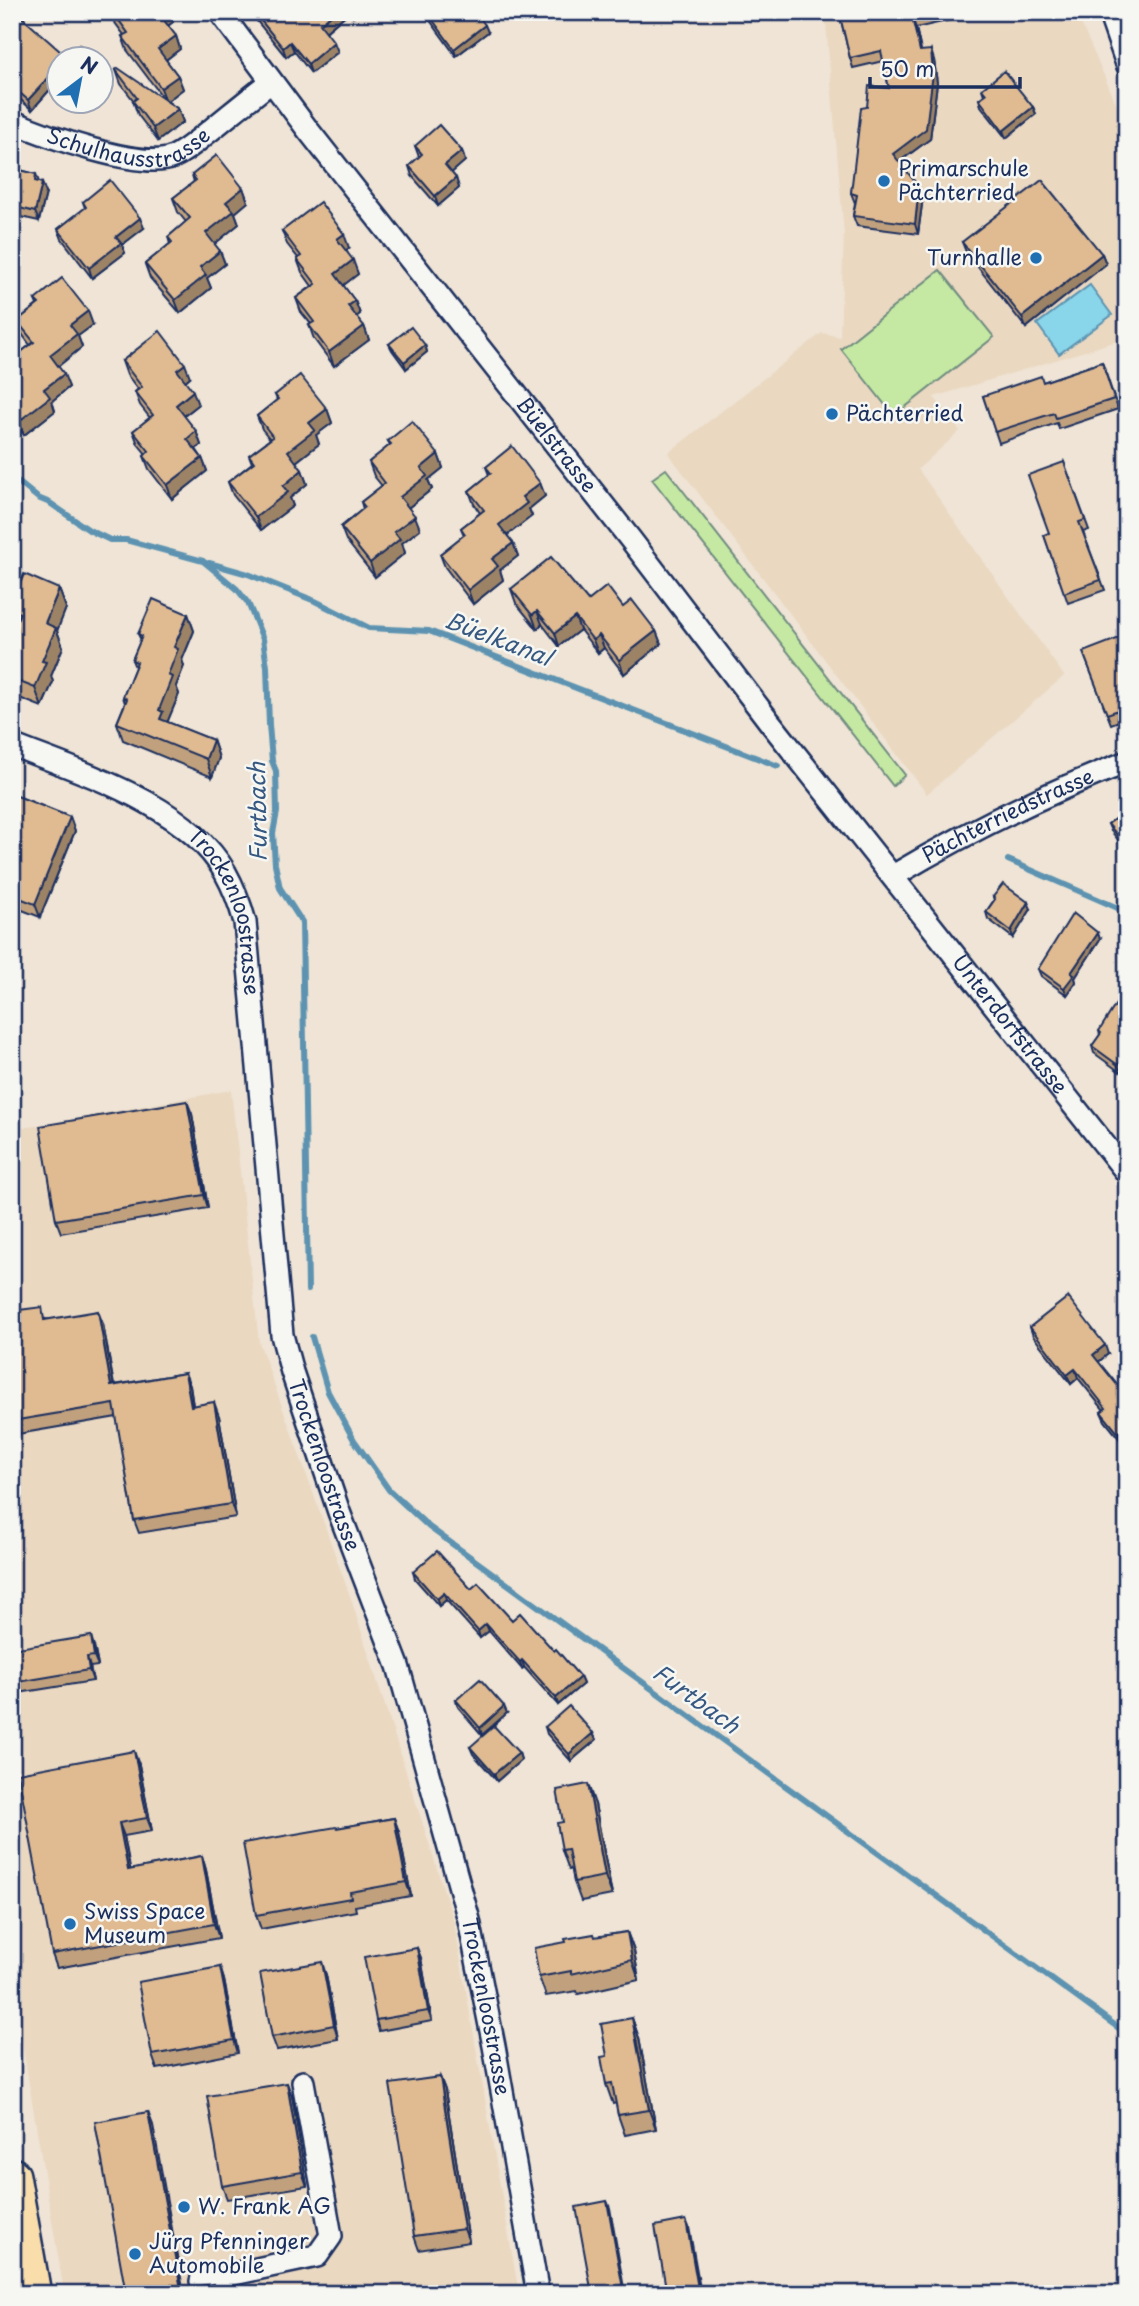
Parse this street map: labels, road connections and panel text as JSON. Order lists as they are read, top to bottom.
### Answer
{
  "streets": {
    "street": [
      "Schulhausstrasse",
      "Büelstrasse",
      "Pächterriedstrasse",
      "Trockenloostrasse",
      "Unterdorfstrasse"
    ]
  },
  "crossings": [
    ["Schulhausstrasse", "Büelstrasse"],
    ["Büelstrasse", "Pächterriedstrasse"],
    ["Büelstrasse", "Unterdorfstrasse"],
    ["Pächterriedstrasse", "Unterdorfstrasse"]
  ],
  "water": ["Büelkanal", "Furtbach"],
  "places": [
    "Primarschule Pächterried",
    "Turnhalle",
    "Pächterried",
    "Swiss Space Museum",
    "W. Frank AG",
    "Jürg Pfenninger Automobile"
  ],
  "scale_bar": "50 m",
  "north": "top right"
}
